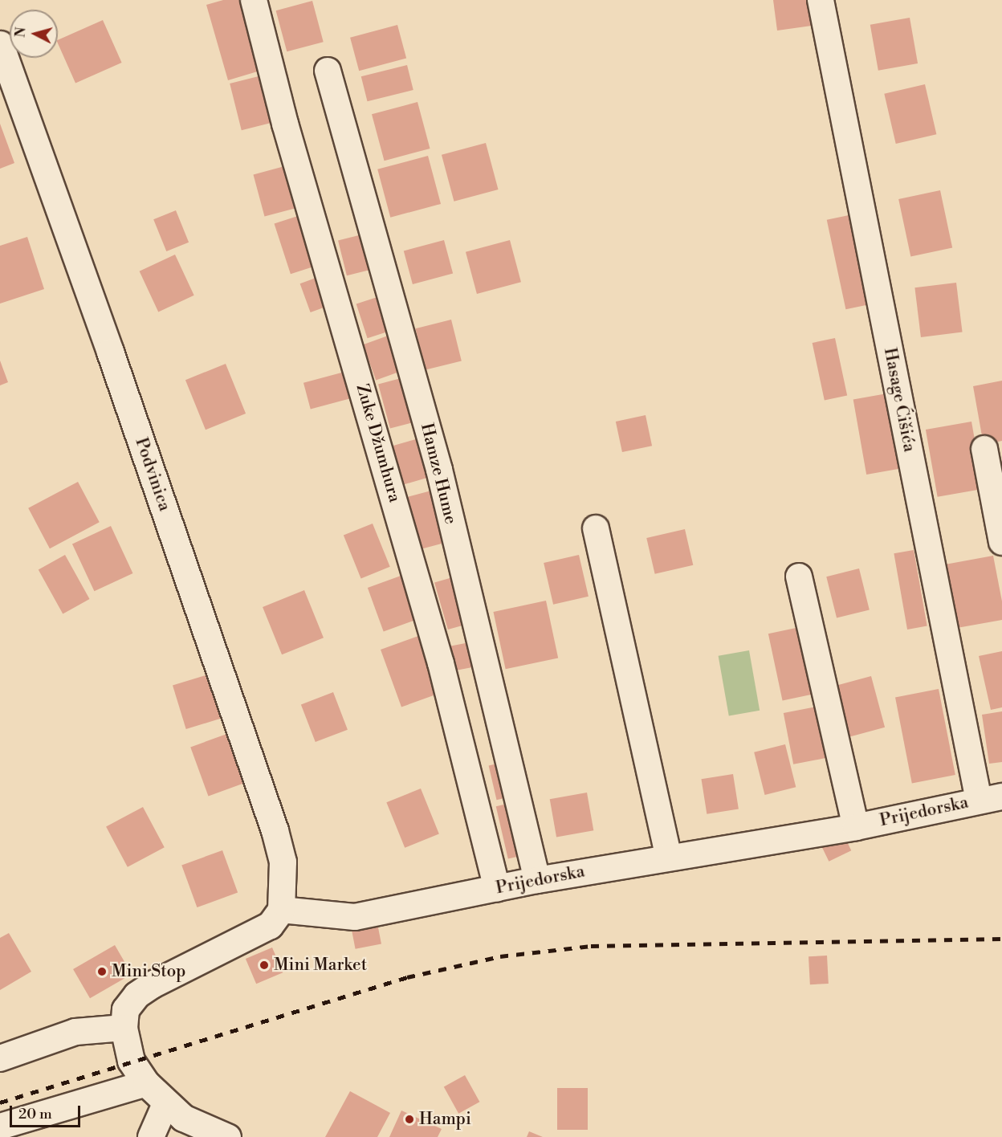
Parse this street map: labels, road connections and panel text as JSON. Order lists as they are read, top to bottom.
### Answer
{
  "streets": {
    "street": [
      "Hasage Ćišića",
      "Zuke Džumhura",
      "Hamze Hume",
      "Podvinica",
      "Prijedorska"
    ]
  },
  "crossings": [
    ["Hasage Ćišića", "Prijedorska"],
    ["Zuke Džumhura", "Prijedorska"],
    ["Hamze Hume", "Prijedorska"],
    ["Podvinica", "Prijedorska"]
  ],
  "places": ["Mini Market", "Mini Stop", "Hampi"],
  "scale_bar": "20 m",
  "north": "left"
}
